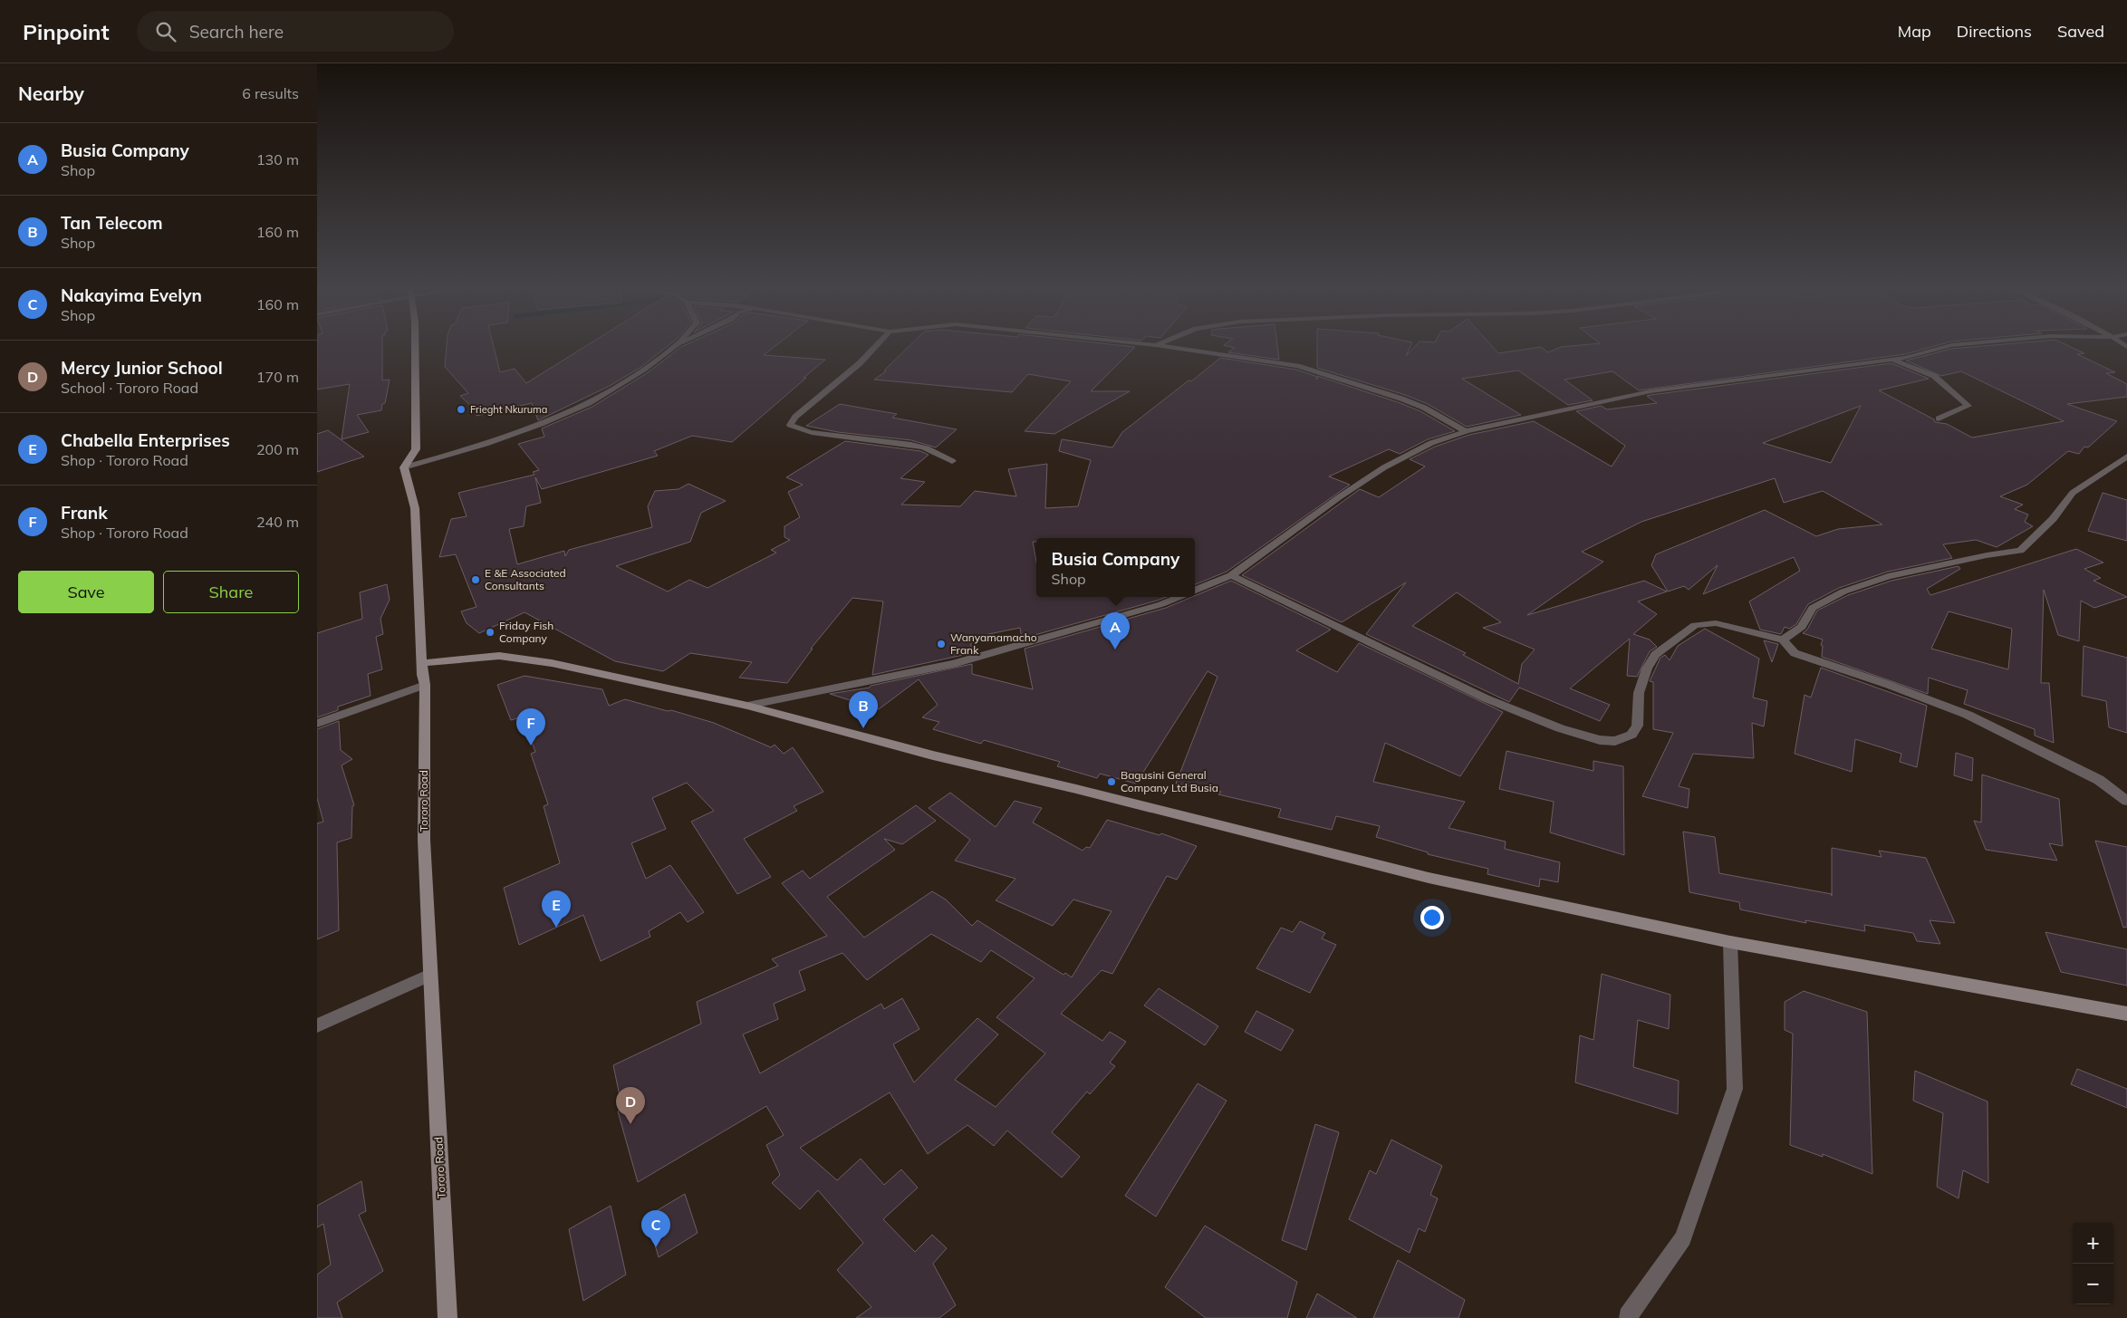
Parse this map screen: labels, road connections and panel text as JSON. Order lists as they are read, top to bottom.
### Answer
{
  "streets": {
    "main road": ["Tororo Road"]
  },
  "places": [
    "Frieght Nkuruma",
    "E &E Associated Consultants",
    "Friday Fish Company",
    "Wanyamamacho Frank",
    "Bagusini General Company Ltd Busia"
  ],
  "page": {
    "header": "Pinpoint",
    "search": "Search here",
    "nav": ["Map", "Directions", "Saved"],
    "heading": ["Nearby", "6 results"],
    "list": [
      {
        "mark": "A",
        "name": "Busia Company",
        "note": "Shop",
        "value": "130 m"
      },
      {
        "mark": "B",
        "name": "Tan Telecom",
        "note": "Shop",
        "value": "160 m"
      },
      {
        "mark": "C",
        "name": "Nakayima Evelyn",
        "note": "Shop",
        "value": "160 m"
      },
      {
        "mark": "D",
        "name": "Mercy Junior School",
        "note": "School · Tororo Road",
        "value": "170 m"
      },
      {
        "mark": "E",
        "name": "Chabella Enterprises",
        "note": "Shop · Tororo Road",
        "value": "200 m"
      },
      {
        "mark": "F",
        "name": "Frank",
        "note": "Shop · Tororo Road",
        "value": "240 m"
      }
    ],
    "popup": ["Busia Company", "Shop"],
    "buttons": ["Save", "Share"],
    "pins": [
      "A",
      "B",
      "F",
      "E",
      "D",
      "C"
    ],
    "map_buttons": ["+", "−"]
  }
}
